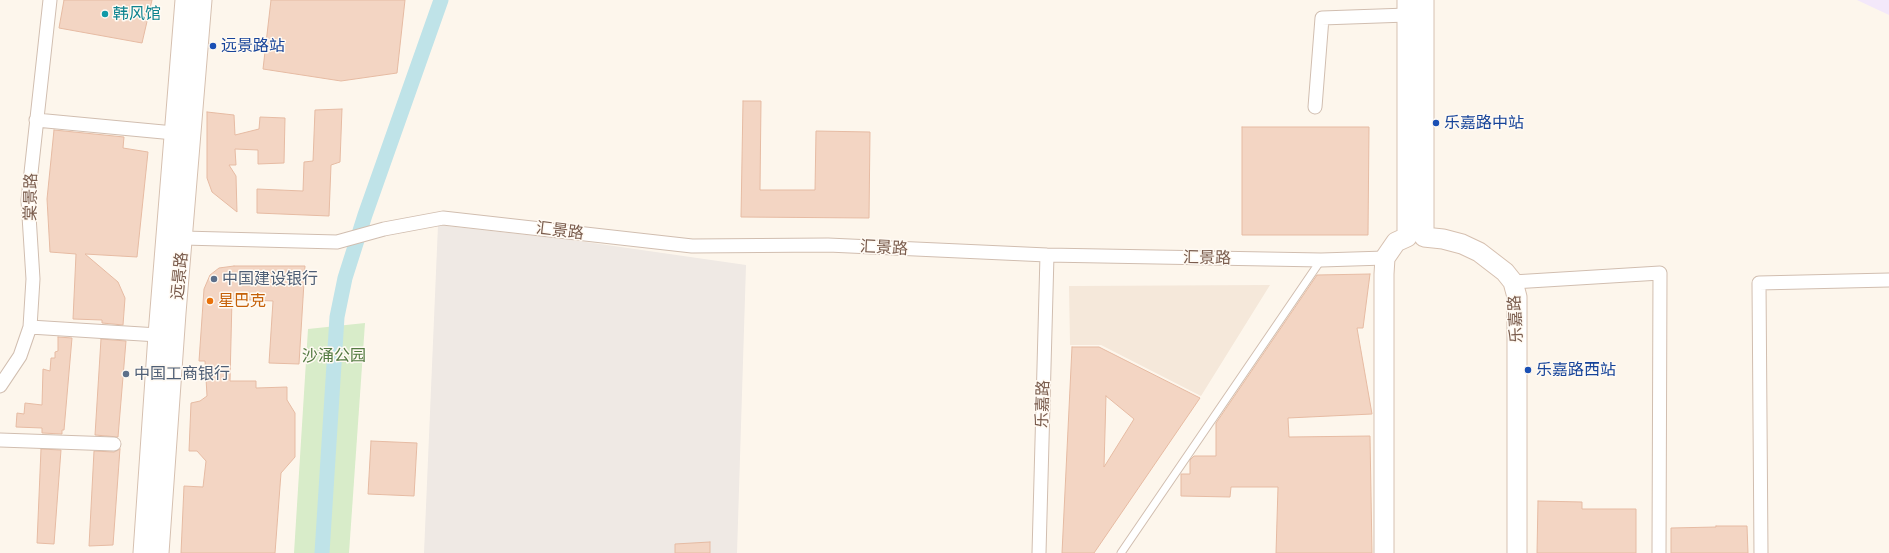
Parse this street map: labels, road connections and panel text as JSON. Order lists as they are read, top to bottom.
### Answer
{
  "streets": {
    "street": [
      "棠景路",
      "汇景路",
      "远景路",
      "乐嘉路"
    ]
  },
  "crossings": [
    ["汇景路", "远景路"],
    ["汇景路", "乐嘉路"]
  ],
  "parks": ["沙涌公园"],
  "places": [
    "韩风馆",
    "远景路站",
    "乐嘉路中站",
    "中国建设银行",
    "星巴克",
    "乐嘉路西站",
    "中国工商银行"
  ]
}
